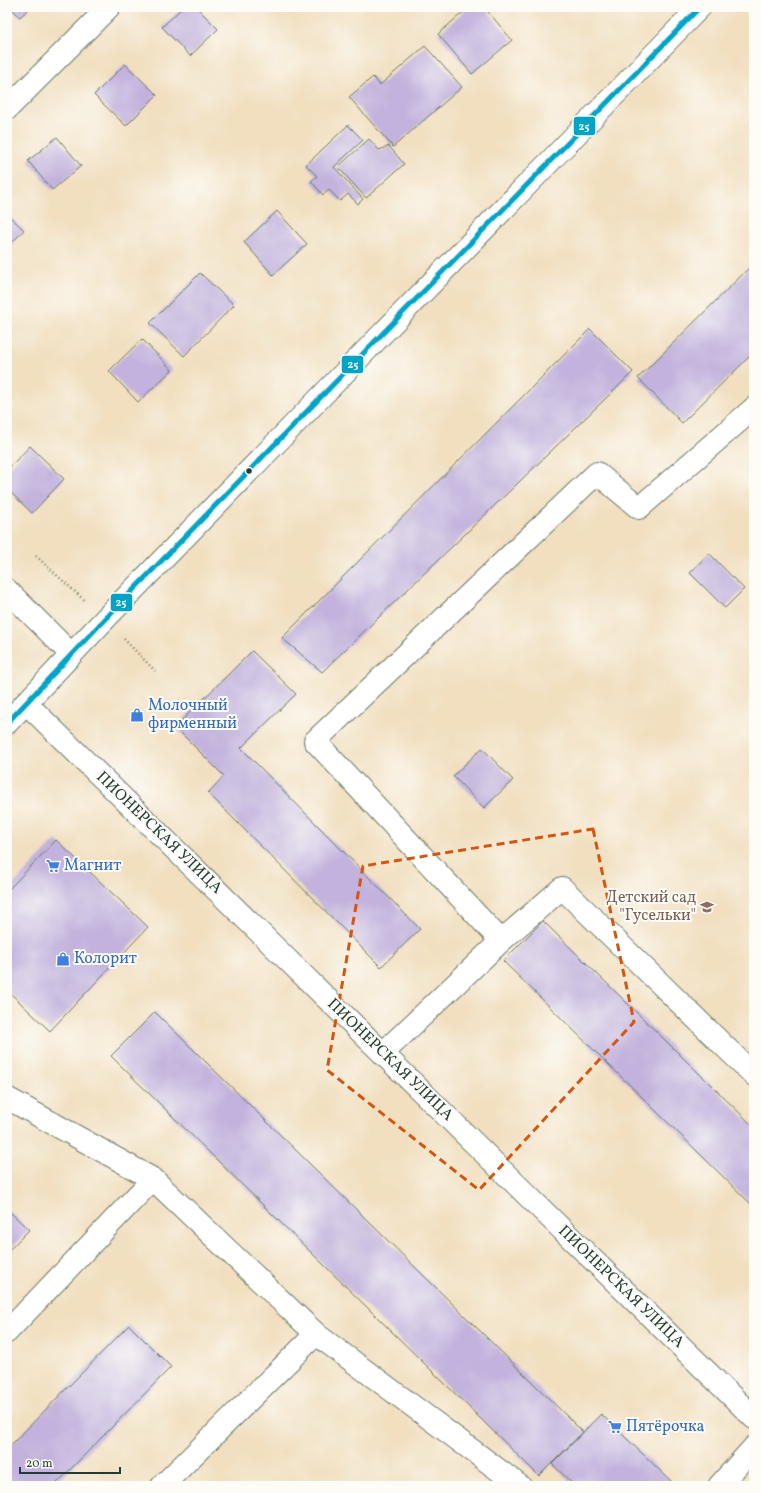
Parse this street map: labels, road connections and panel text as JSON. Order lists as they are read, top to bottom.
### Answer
{
  "streets": {
    "street": ["ПИОНЕРСКАЯ УЛИЦА"]
  },
  "places": {
    "shop": ["Молочный фирменный", "Колорит"],
    "supermarket": ["Магнит", "Пятёрочка"],
    "school or university": ["Детский сад \"Гусельки\""]
  },
  "lines": ["transit line 25"],
  "scale_bar": "20 m"
}
